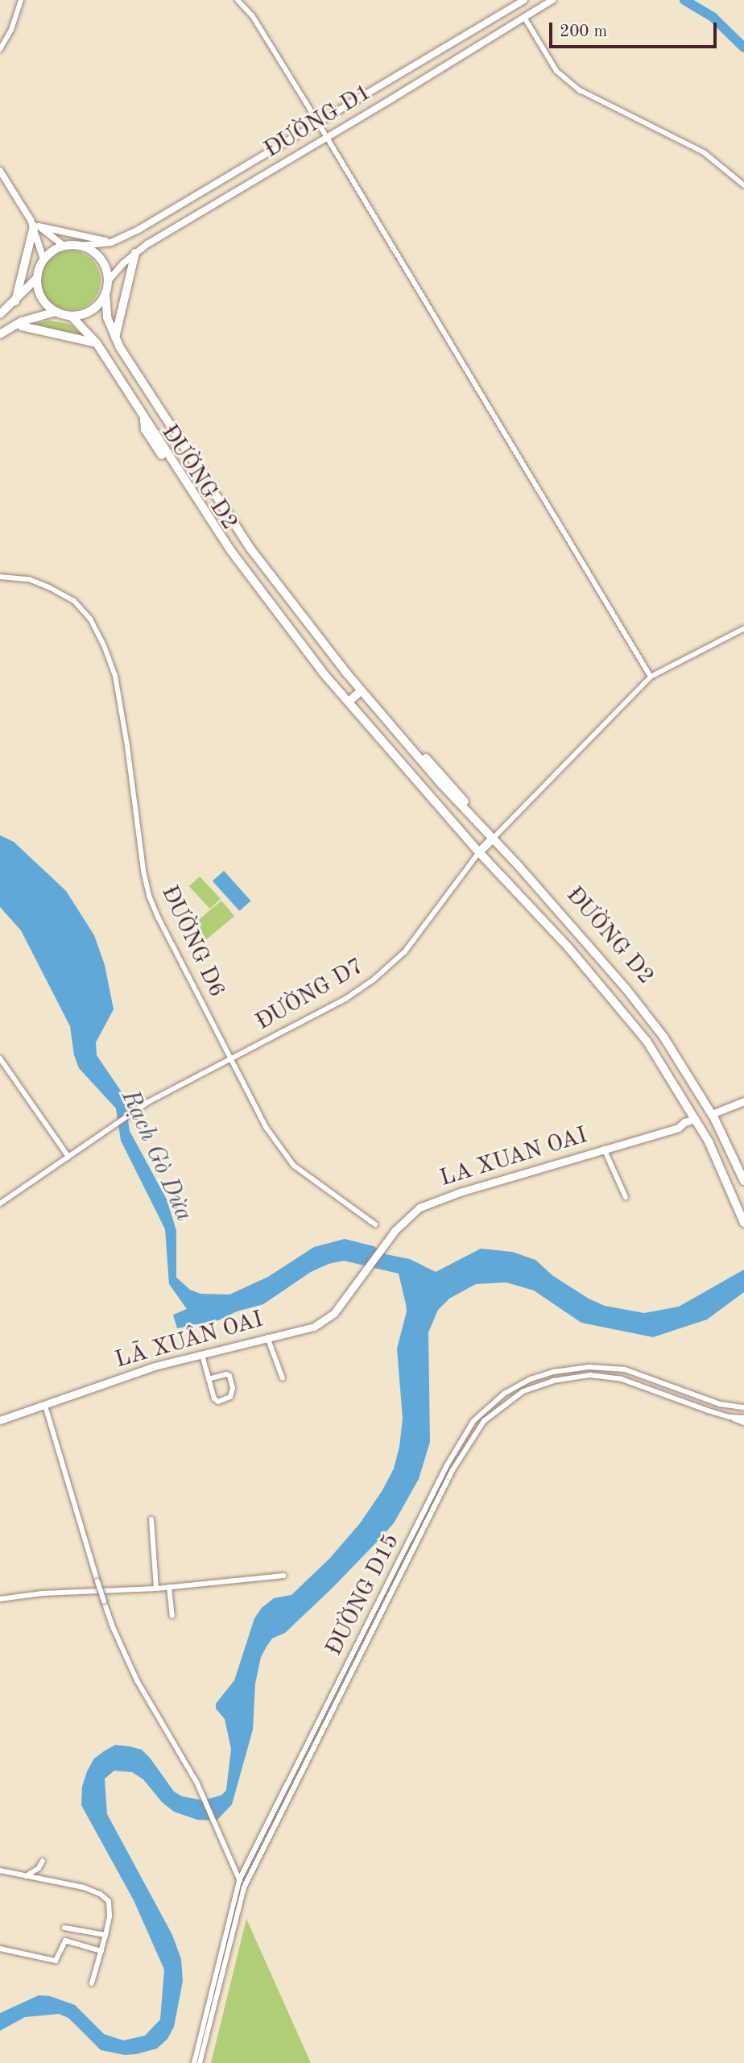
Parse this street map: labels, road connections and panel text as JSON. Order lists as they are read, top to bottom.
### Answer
{
  "streets": {
    "main road": ["ĐƯỜNG D2", "LA XUAN OAI", "LÃ XUÂN OAI"],
    "street": [
      "ĐƯỜNG D1",
      "ĐƯỜNG D6",
      "ĐƯỜNG D7",
      "ĐƯỜNG D15"
    ]
  },
  "crossings": [
    ["ĐƯỜNG D1", "ĐƯỜNG D2"],
    ["ĐƯỜNG D2", "ĐƯỜNG D7"],
    ["ĐƯỜNG D2", "LA XUAN OAI"],
    ["ĐƯỜNG D6", "ĐƯỜNG D7"],
    ["LA XUAN OAI", "LÃ XUÂN OAI"]
  ],
  "water": ["Rạch Gò Dừa"],
  "scale_bar": "200 m"
}
